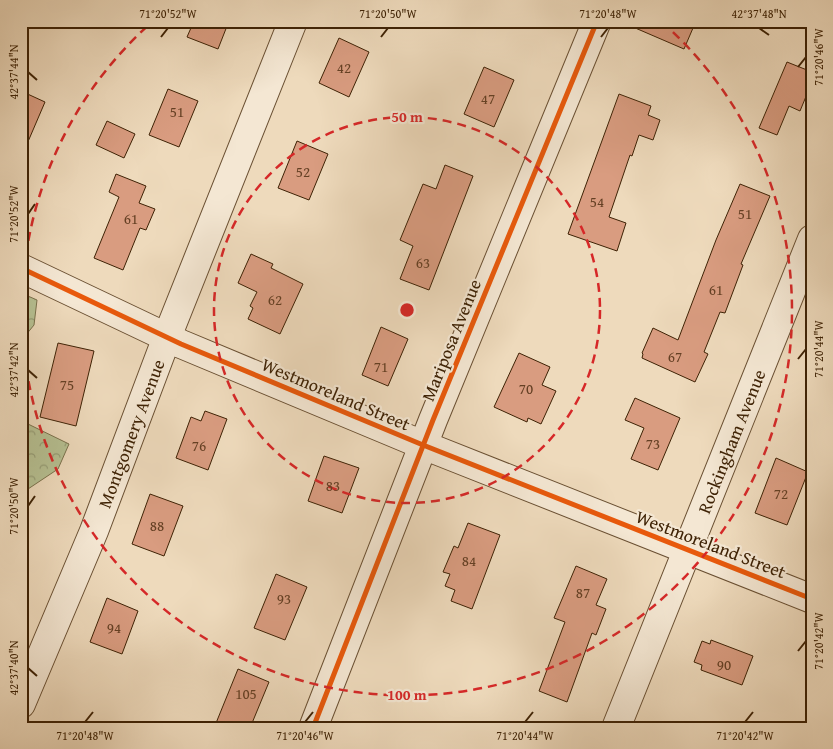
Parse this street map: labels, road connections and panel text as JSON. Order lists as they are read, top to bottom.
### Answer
{
  "streets": {
    "street": [
      "Mariposa Avenue",
      "Westmoreland Street",
      "Montgomery Avenue",
      "Rockingham Avenue"
    ]
  },
  "crossings": [
    ["Mariposa Avenue", "Westmoreland Street"],
    ["Westmoreland Street", "Montgomery Avenue"],
    ["Westmoreland Street", "Rockingham Avenue"]
  ],
  "house_numbers": [
    "42",
    "47",
    "51",
    "52",
    "54",
    "51",
    "61",
    "63",
    "61",
    "62",
    "67",
    "71",
    "75",
    "70",
    "73",
    "76",
    "83",
    "72",
    "88",
    "84",
    "87",
    "93",
    "94",
    "90",
    "105"
  ],
  "coordinates": [
    "71°20'52\"W",
    "71°20'50\"W",
    "71°20'48\"W",
    "42°37'48\"N",
    "71°20'46\"W",
    "42°37'44\"N",
    "71°20'44\"W",
    "42°37'42\"N",
    "71°20'42\"W",
    "42°37'40\"N"
  ],
  "rings": ["50 m", "100 m"]
}
